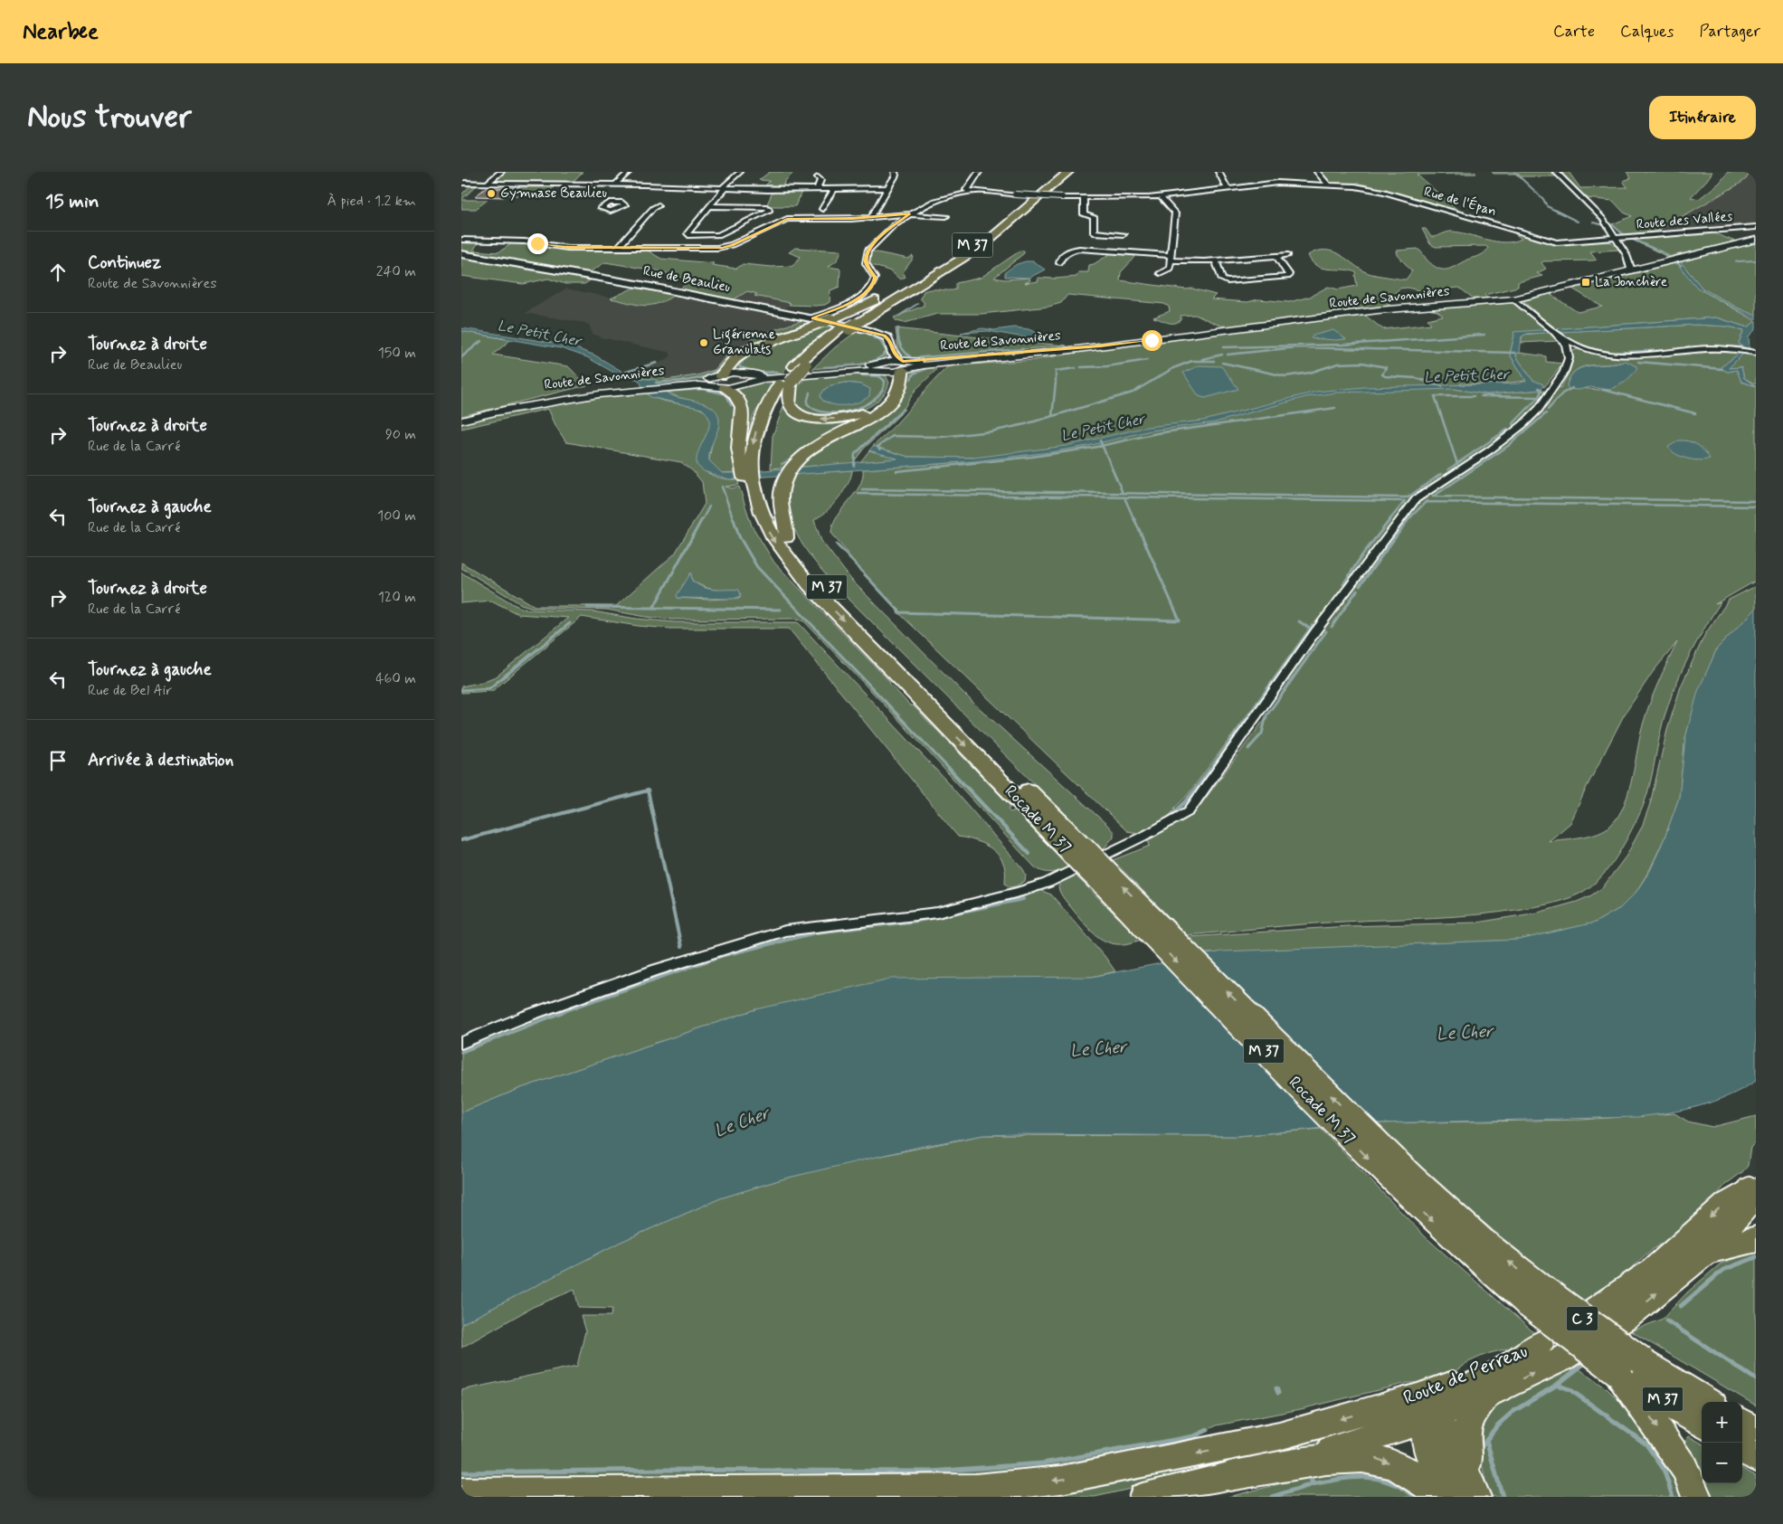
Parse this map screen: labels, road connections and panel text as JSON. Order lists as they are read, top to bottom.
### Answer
{
  "streets": {
    "highway": ["M 37", "Rocade M 37"],
    "main road": [
      "Route des Vallées",
      "Route de Savonnières",
      "C 3",
      "Route de Perreau"
    ],
    "street": ["Rue de l'Épan", "Rue de Beaulieu"]
  },
  "crossings": [
    ["Rue de l'Épan", "Route des Vallées"],
    ["Route des Vallées", "Route de Savonnières"],
    ["Rue de Beaulieu", "Route de Savonnières"]
  ],
  "water": ["Le Petit Cher", "Le Cher"],
  "places": {
    "other": ["Gymnase Beaulieu", "Ligérienne Granulats"],
    "transit": ["La Jonchère"]
  },
  "page": {
    "header": "Nearbee",
    "nav": ["Carte", "Calques", "Partager"],
    "buttons": "Itinéraire",
    "title": "Nous trouver",
    "heading": ["15 min", "À pied · 1.2 km"],
    "list": [
      ["Continuez", "Route de Savonnières", "240 m"],
      ["Tournez à droite", "Rue de Beaulieu", "150 m"],
      ["Tournez à droite", "Rue de la Carré", "90 m"],
      ["Tournez à gauche", "Rue de la Carré", "100 m"],
      ["Tournez à droite", "Rue de la Carré", "120 m"],
      ["Tournez à gauche", "Rue de Bel Air", "460 m"],
      "Arrivée à destination"
    ],
    "map_buttons": ["+", "−"]
  }
}
